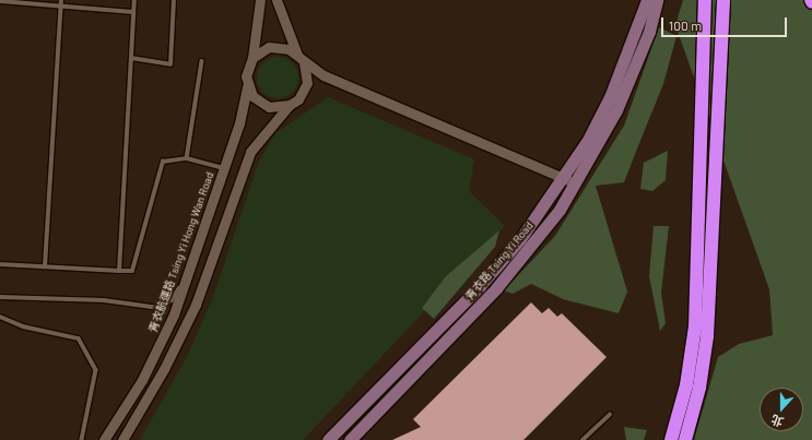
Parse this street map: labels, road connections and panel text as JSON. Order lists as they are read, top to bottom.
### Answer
{
  "streets": {
    "main road": ["青衣路 Tsing Yi Road"],
    "street": ["青衣航運路 Tsing Yi Hong Wan Road"]
  },
  "scale_bar": "100 m",
  "north": "bottom"
}
